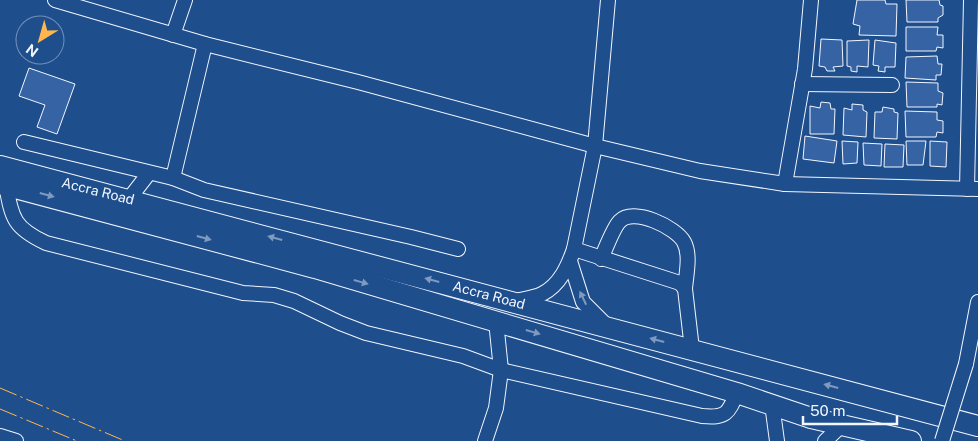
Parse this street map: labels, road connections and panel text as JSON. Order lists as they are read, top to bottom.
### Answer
{
  "streets": {
    "highway": ["Accra Road"]
  },
  "scale_bar": "50 m",
  "north": "bottom left"
}
